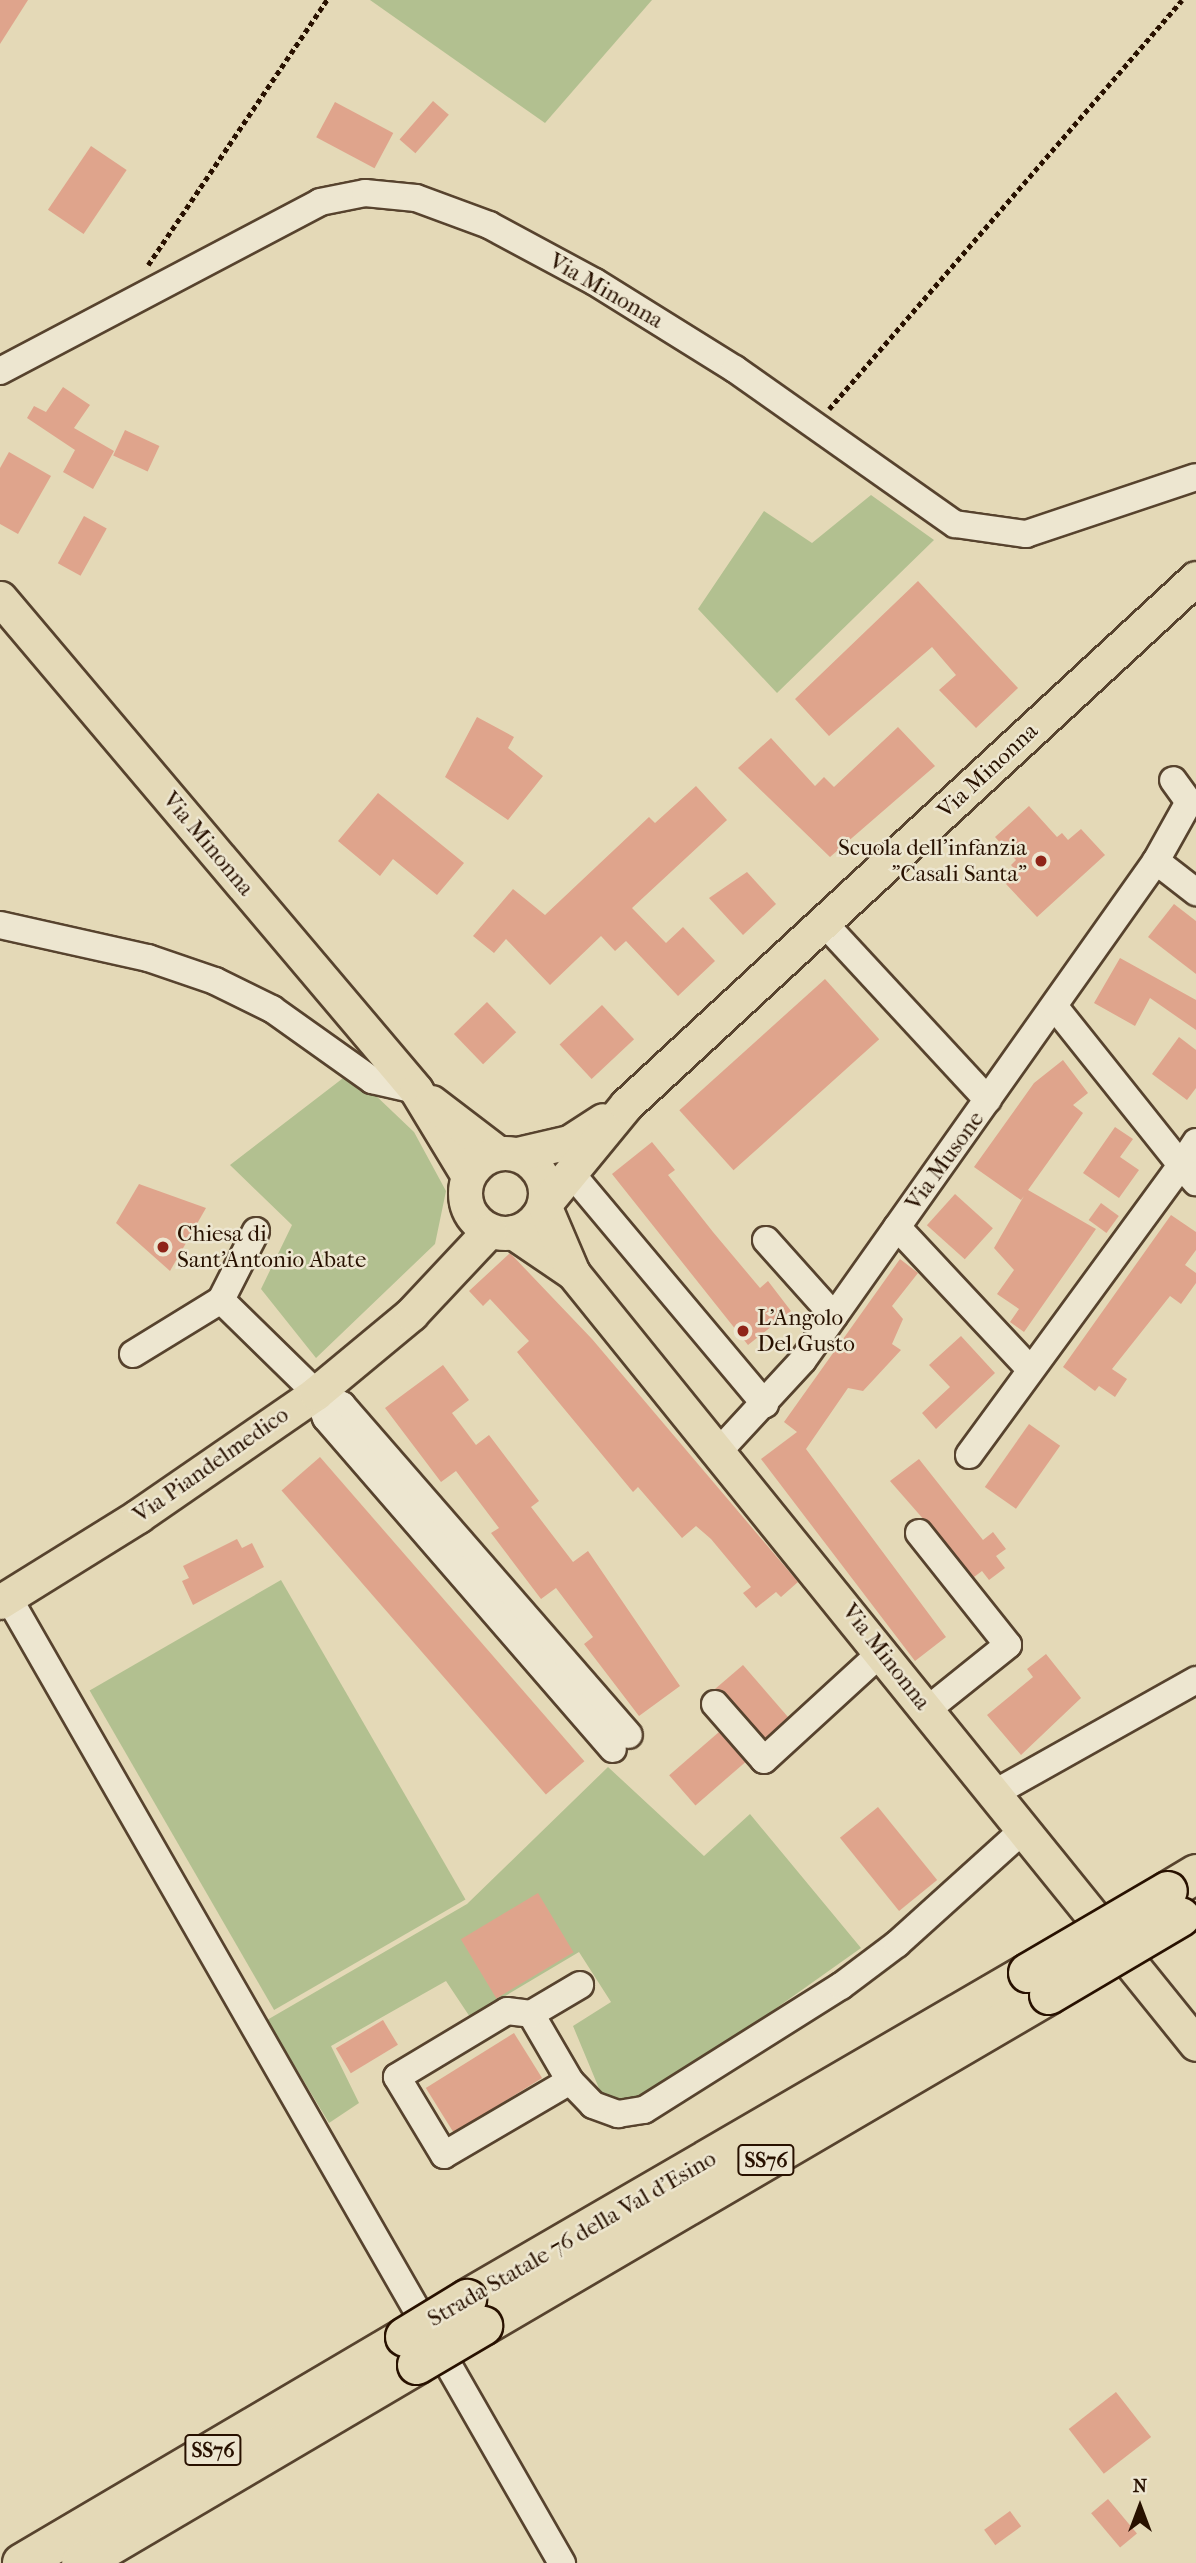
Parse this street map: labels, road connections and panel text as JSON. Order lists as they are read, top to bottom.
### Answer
{
  "streets": {
    "highway": ["SS76", "Strada Statale 76 della Val d'Esino"],
    "main road": ["Via Minonna", "Via Piandelmedico"],
    "street": ["Via Musone"]
  },
  "crossings": [
    ["Via Minonna", "Via Musone"],
    ["Via Minonna", "Via Piandelmedico"]
  ],
  "places": ["Scuola dell'infanzia \"Casali Santa\"", "Chiesa di Sant'Antonio Abate", "L'Angolo Del Gusto"],
  "north": "top"
}
